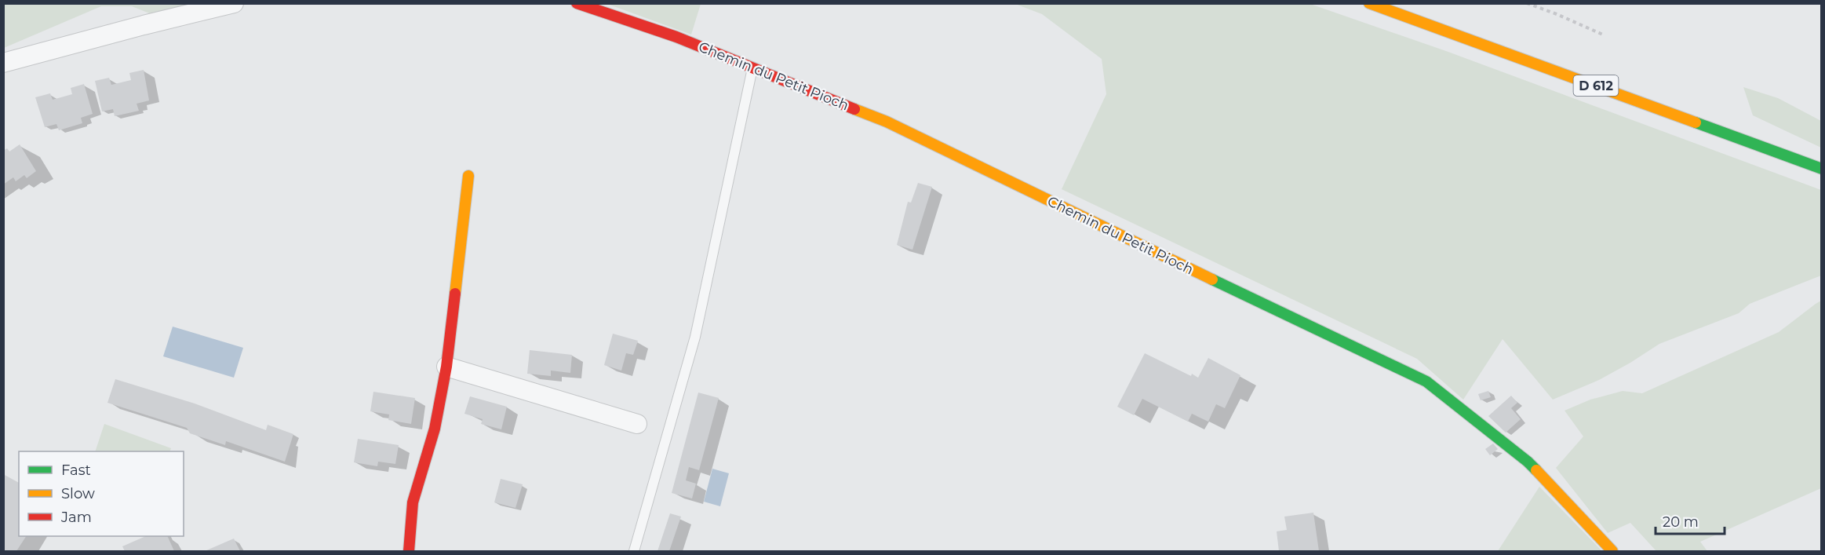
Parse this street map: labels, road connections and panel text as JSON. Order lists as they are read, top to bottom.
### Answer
{
  "streets": {
    "main road": ["Chemin du Petit Pioch", "D 612"]
  },
  "legend": ["Fast", "Slow", "Jam"],
  "scale_bar": "20 m"
}
